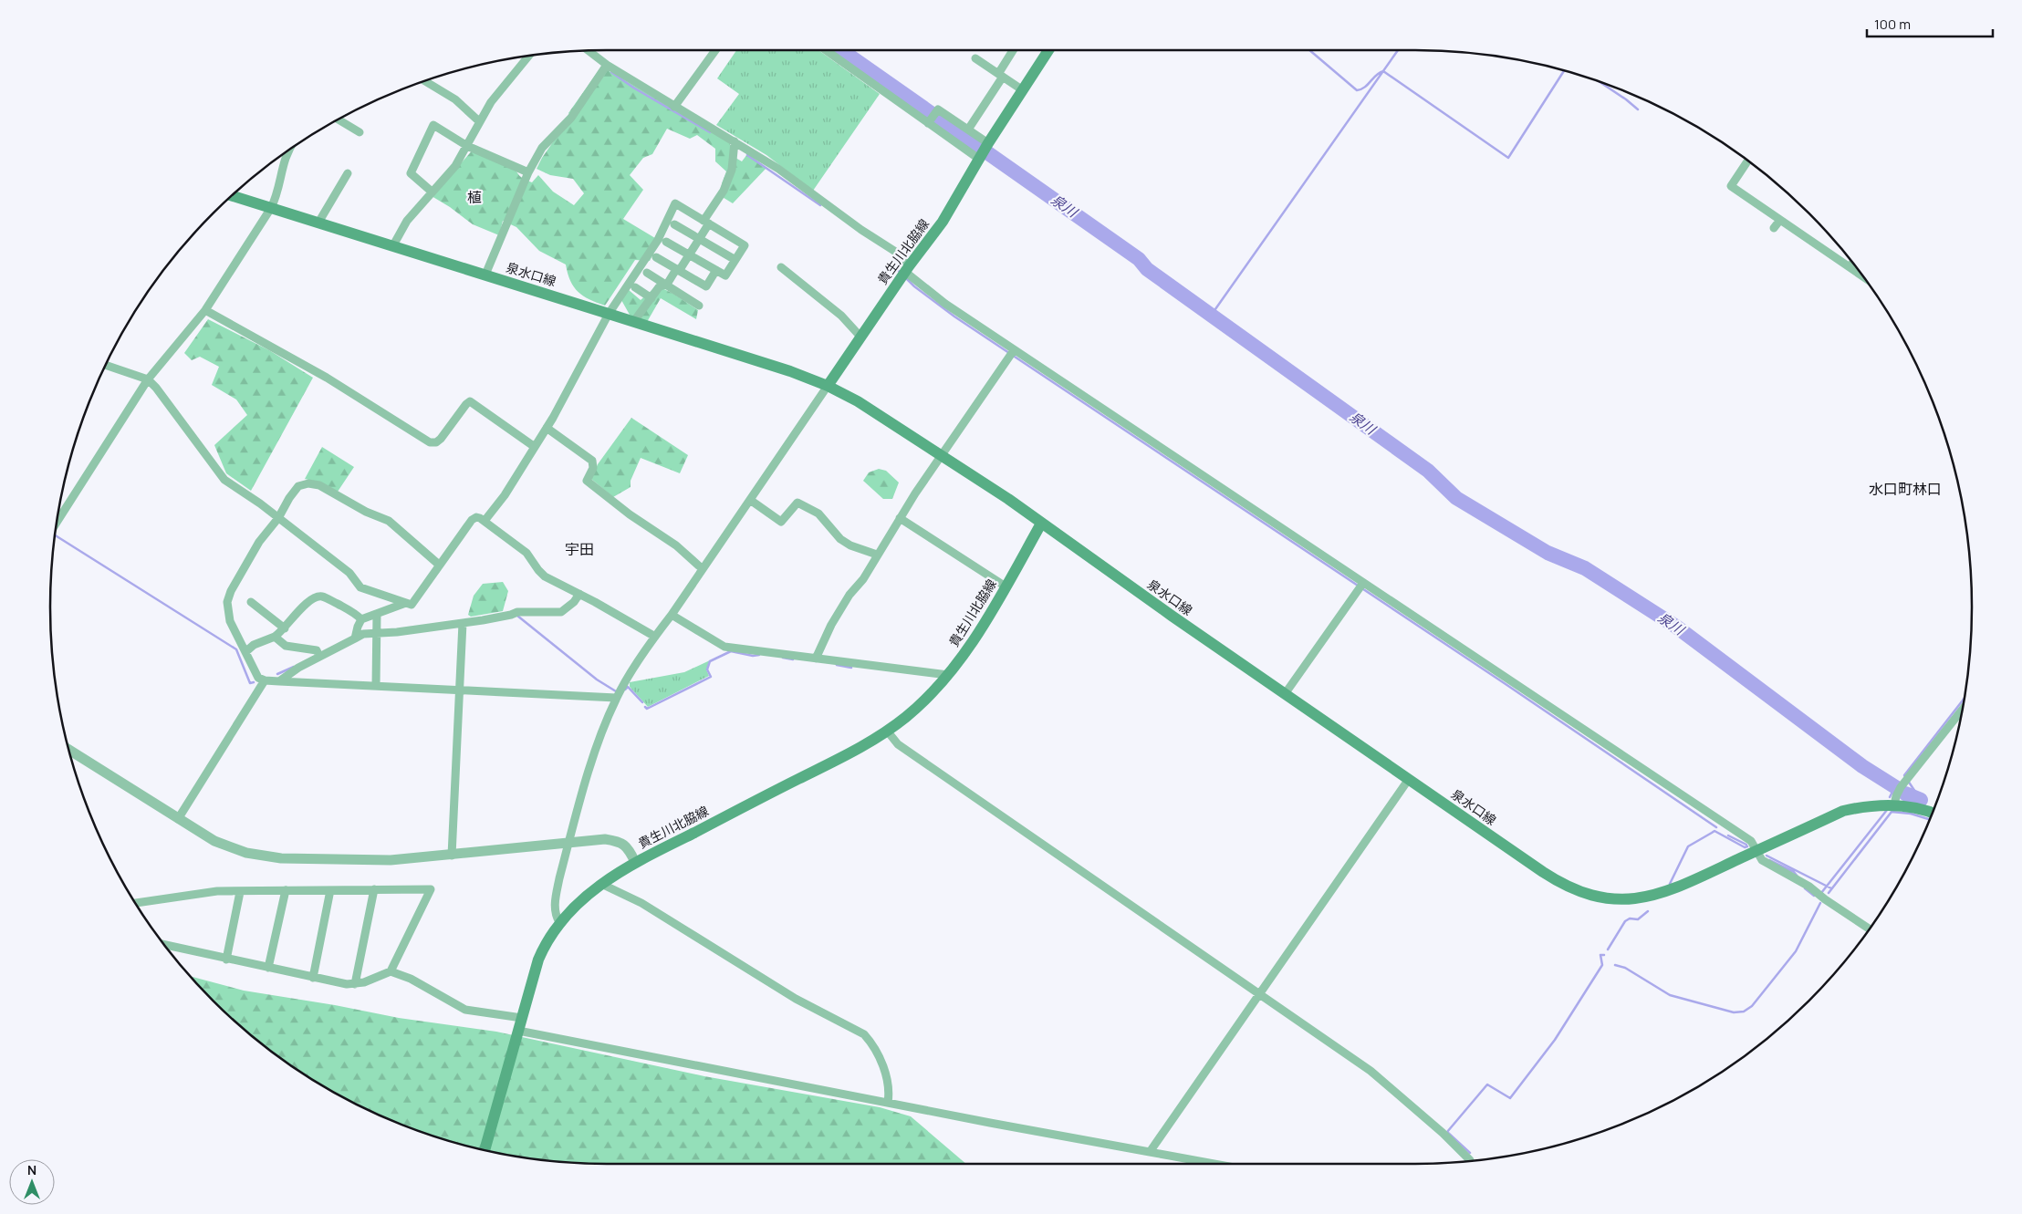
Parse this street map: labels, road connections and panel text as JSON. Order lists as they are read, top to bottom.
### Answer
{
  "streets": {
    "main road": ["貴生川北脇線", "泉水口線"]
  },
  "crossings": [
    ["貴生川北脇線", "泉水口線"]
  ],
  "districts": ["植", "水口町林口", "宇田"],
  "water": ["泉川"],
  "scale_bar": "100 m",
  "north": "top"
}
